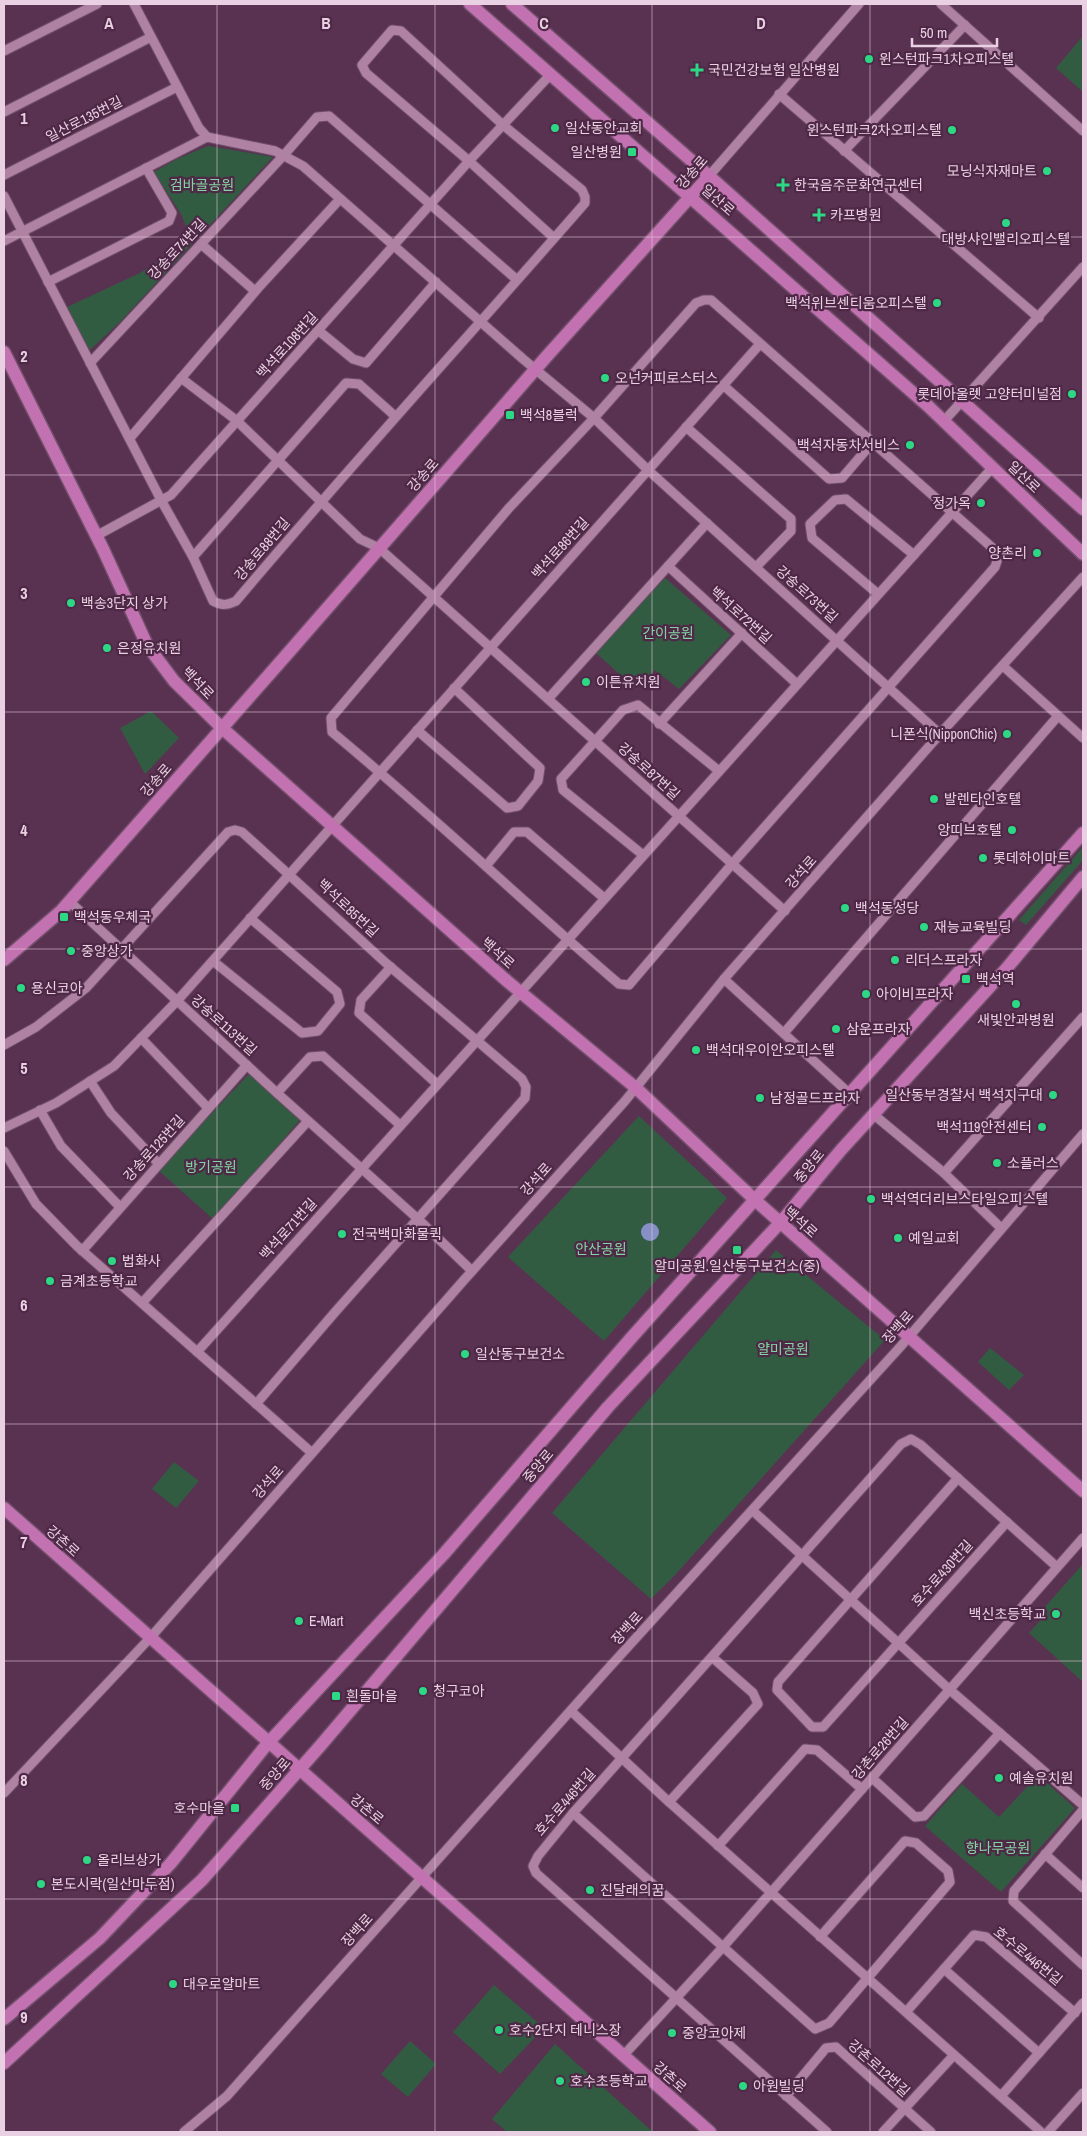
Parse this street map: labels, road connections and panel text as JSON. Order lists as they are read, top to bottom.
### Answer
{
  "streets": {
    "main road": [
      "강송로",
      "일산로",
      "백석로",
      "중앙로",
      "강촌로"
    ],
    "street": [
      "일산로135번길",
      "강송로74번길",
      "백석로108번길",
      "백석로86번길",
      "강송로88번길",
      "강송로73번길",
      "백석로72번길",
      "강송로87번길",
      "강석로",
      "백석로85번길",
      "강송로113번길",
      "강송로125번길",
      "백석로71번길",
      "장백로",
      "호수로430번길",
      "강촌로26번길",
      "호수로446번길",
      "강촌로12번길"
    ]
  },
  "crossings": [
    ["강송로", "일산로"],
    ["강송로", "강송로73번길"],
    ["강송로", "백석로"],
    ["강송로", "강송로87번길"],
    ["강송로", "강송로113번길"],
    ["일산로", "백석로108번길"],
    ["강송로74번길", "백석로108번길"],
    ["백석로108번길", "백석로"],
    ["백석로86번길", "강송로73번길"],
    ["백석로86번길", "백석로"],
    ["백석로86번길", "강송로87번길"],
    ["강송로73번길", "강석로"],
    ["백석로", "강석로"],
    ["백석로", "중앙로"],
    ["백석로", "백석로71번길"],
    ["백석로", "장백로"],
    ["강송로87번길", "강석로"],
    ["강석로", "강송로113번길"],
    ["강석로", "강촌로"],
    ["강송로113번길", "강송로125번길"],
    ["강송로113번길", "백석로71번길"],
    ["중앙로", "강촌로"],
    ["장백로", "강촌로"],
    ["강촌로", "강촌로26번길"],
    ["강촌로26번길", "호수로446번길"]
  ],
  "parks": [
    "검바골공원",
    "간이공원",
    "방기공원",
    "안산공원",
    "얄미공원",
    "향나무공원"
  ],
  "places": {
    "other": [
      "윈스턴파크1차오피스텔",
      "일산동안교회",
      "윈스턴파크2차오피스텔",
      "모닝식자재마트",
      "대방샤인밸리오피스텔",
      "백석위브센티움오피스텔",
      "오넌커피로스터스",
      "롯데아울렛 고양터미널점",
      "백석자동차서비스",
      "정가옥",
      "양촌리",
      "백송3단지 상가",
      "은정유치원",
      "이튼유치원",
      "니폰식(NipponChic)",
      "발렌타인호텔",
      "앙띠브호텔",
      "롯데하이마트",
      "백석동성당",
      "재능교육빌딩",
      "중앙상가",
      "리더스프라자",
      "용신코아",
      "아이비프라자",
      "새빛안과병원",
      "삼운프라자",
      "백석대우이안오피스텔",
      "일산동부경찰서 백석지구대",
      "남정골드프라자",
      "백석119안전센터",
      "소플러스",
      "백석역더리브스타일오피스텔",
      "전국백마화물퀵",
      "예일교회",
      "법화사",
      "금계초등학교",
      "일산동구보건소",
      "백신초등학교",
      "E-Mart",
      "청구코아",
      "예솔유치원",
      "올리브상가",
      "본도시락(일산마두점)",
      "진달래의꿈",
      "대우로얄마트",
      "호수2단지 테니스장",
      "중앙코아제",
      "호수초등학교",
      "아원빌딩"
    ],
    "health": ["국민건강보험 일산병원", "한국음주문화연구센터", "카프병원"],
    "transit": [
      "일산병원",
      "백석8블럭",
      "백석동우체국",
      "백석역",
      "알미공원.일산동구보건소(중)",
      "흰돌마을",
      "호수마을"
    ]
  },
  "scale_bar": "50 m",
  "grid": {
    "columns": [
      "A",
      "B",
      "C",
      "D"
    ],
    "rows": [
      "1",
      "2",
      "3",
      "4",
      "5",
      "6",
      "7",
      "8",
      "9"
    ]
  }
}
